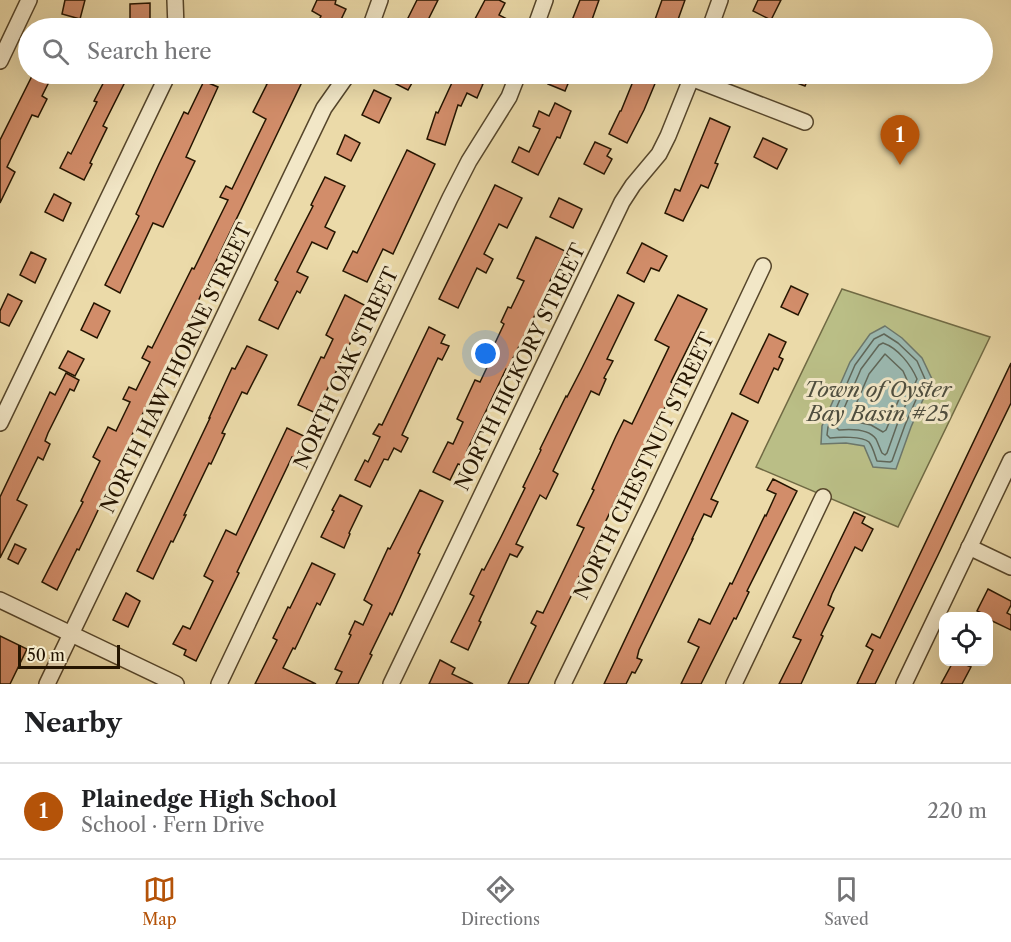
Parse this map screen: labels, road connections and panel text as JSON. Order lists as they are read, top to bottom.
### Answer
{
  "streets": {
    "street": [
      "NORTH HICKORY STREET",
      "NORTH HAWTHORNE STREET",
      "NORTH OAK STREET",
      "NORTH CHESTNUT STREET"
    ]
  },
  "water": ["Town of Oyster Bay Basin #25"],
  "scale_bar": "50 m",
  "page": {
    "search": "Search here",
    "pins": "1",
    "scale": "50 m",
    "heading": "Nearby",
    "list": [
      {
        "mark": "1",
        "name": "Plainedge High School",
        "note": "School · Fern Drive",
        "value": "220 m"
      }
    ],
    "nav": ["Map", "Directions", "Saved"]
  }
}
